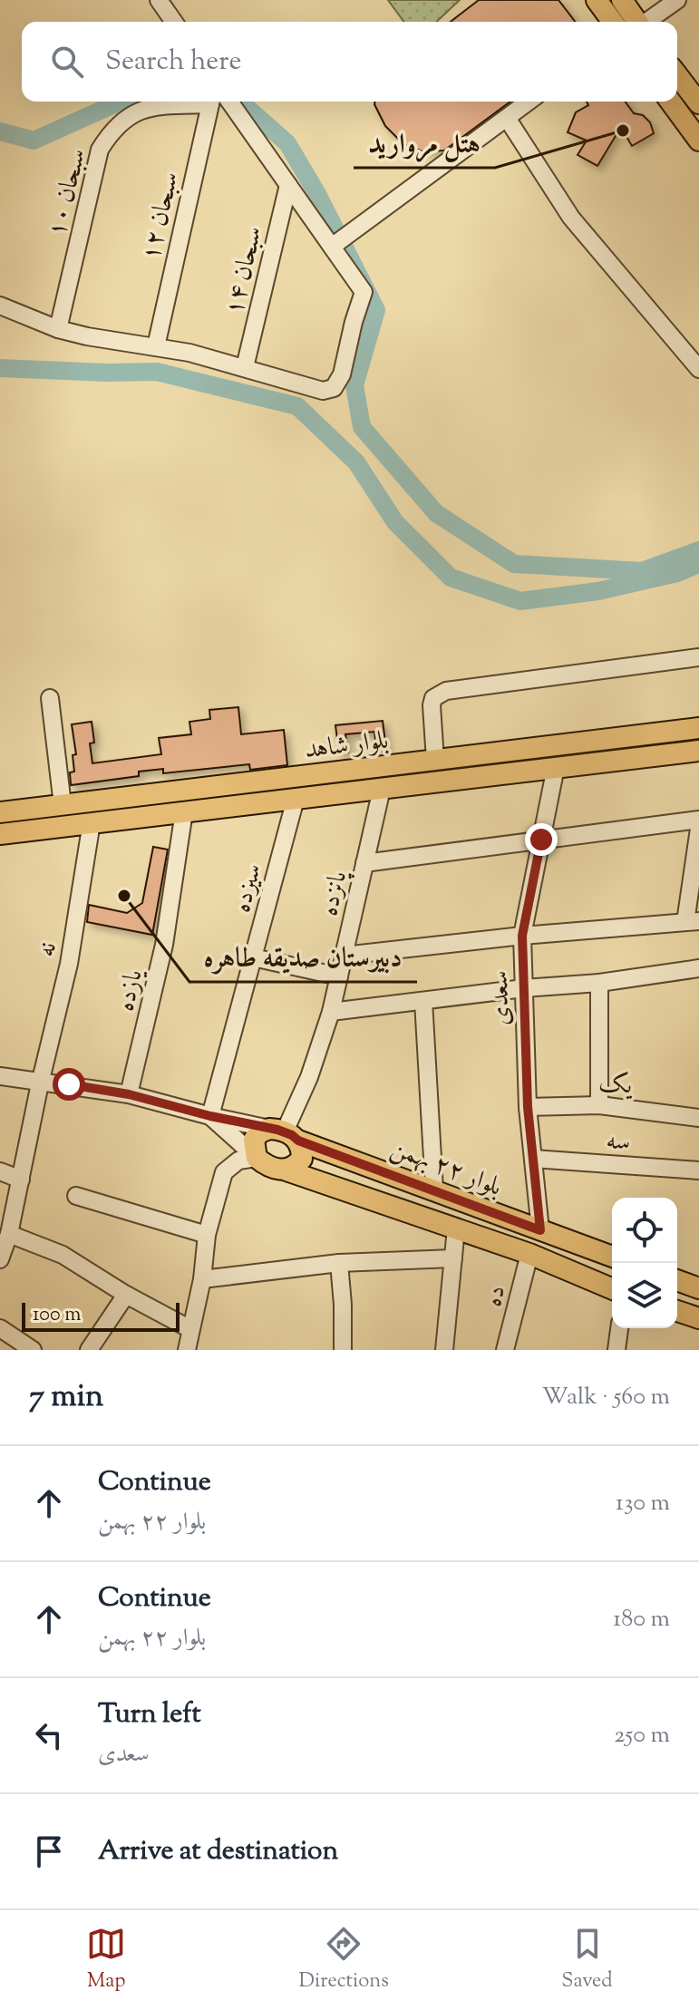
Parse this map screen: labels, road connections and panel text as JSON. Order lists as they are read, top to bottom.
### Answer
{
  "streets": {
    "main road": ["بلوار شاهد", "بلوار ۲۲ بهمن"],
    "street": [
      "سبحان ۱۰",
      "سبحان ۱۲",
      "سبحان ۱۴",
      "سیزده",
      "پانزده",
      "نه",
      "یازده",
      "سعدی",
      "یک",
      "سه",
      "ده"
    ]
  },
  "crossings": [
    ["بلوار شاهد", "سیزده"],
    ["بلوار شاهد", "پانزده"],
    ["بلوار شاهد", "نه"],
    ["بلوار شاهد", "یازده"],
    ["بلوار شاهد", "سعدی"],
    ["سیزده", "بلوار ۲۲ بهمن"],
    ["پانزده", "بلوار ۲۲ بهمن"],
    ["نه", "بلوار ۲۲ بهمن"],
    ["یازده", "بلوار ۲۲ بهمن"],
    ["سعدی", "یک"],
    ["سعدی", "سه"],
    ["سعدی", "بلوار ۲۲ بهمن"]
  ],
  "places": ["هتل مروارید", "دبیرستان صدیقه طاهره"],
  "scale_bar": "100 m",
  "page": {
    "search": "Search here",
    "scale": "100 m",
    "heading": ["7 min", "Walk · 560 m"],
    "list": [
      ["Continue", "بلوار ۲۲ بهمن", "130 m"],
      ["Continue", "بلوار ۲۲ بهمن", "180 m"],
      ["Turn left", "سعدی", "250 m"],
      "Arrive at destination"
    ],
    "nav": ["Map", "Directions", "Saved"]
  }
}
